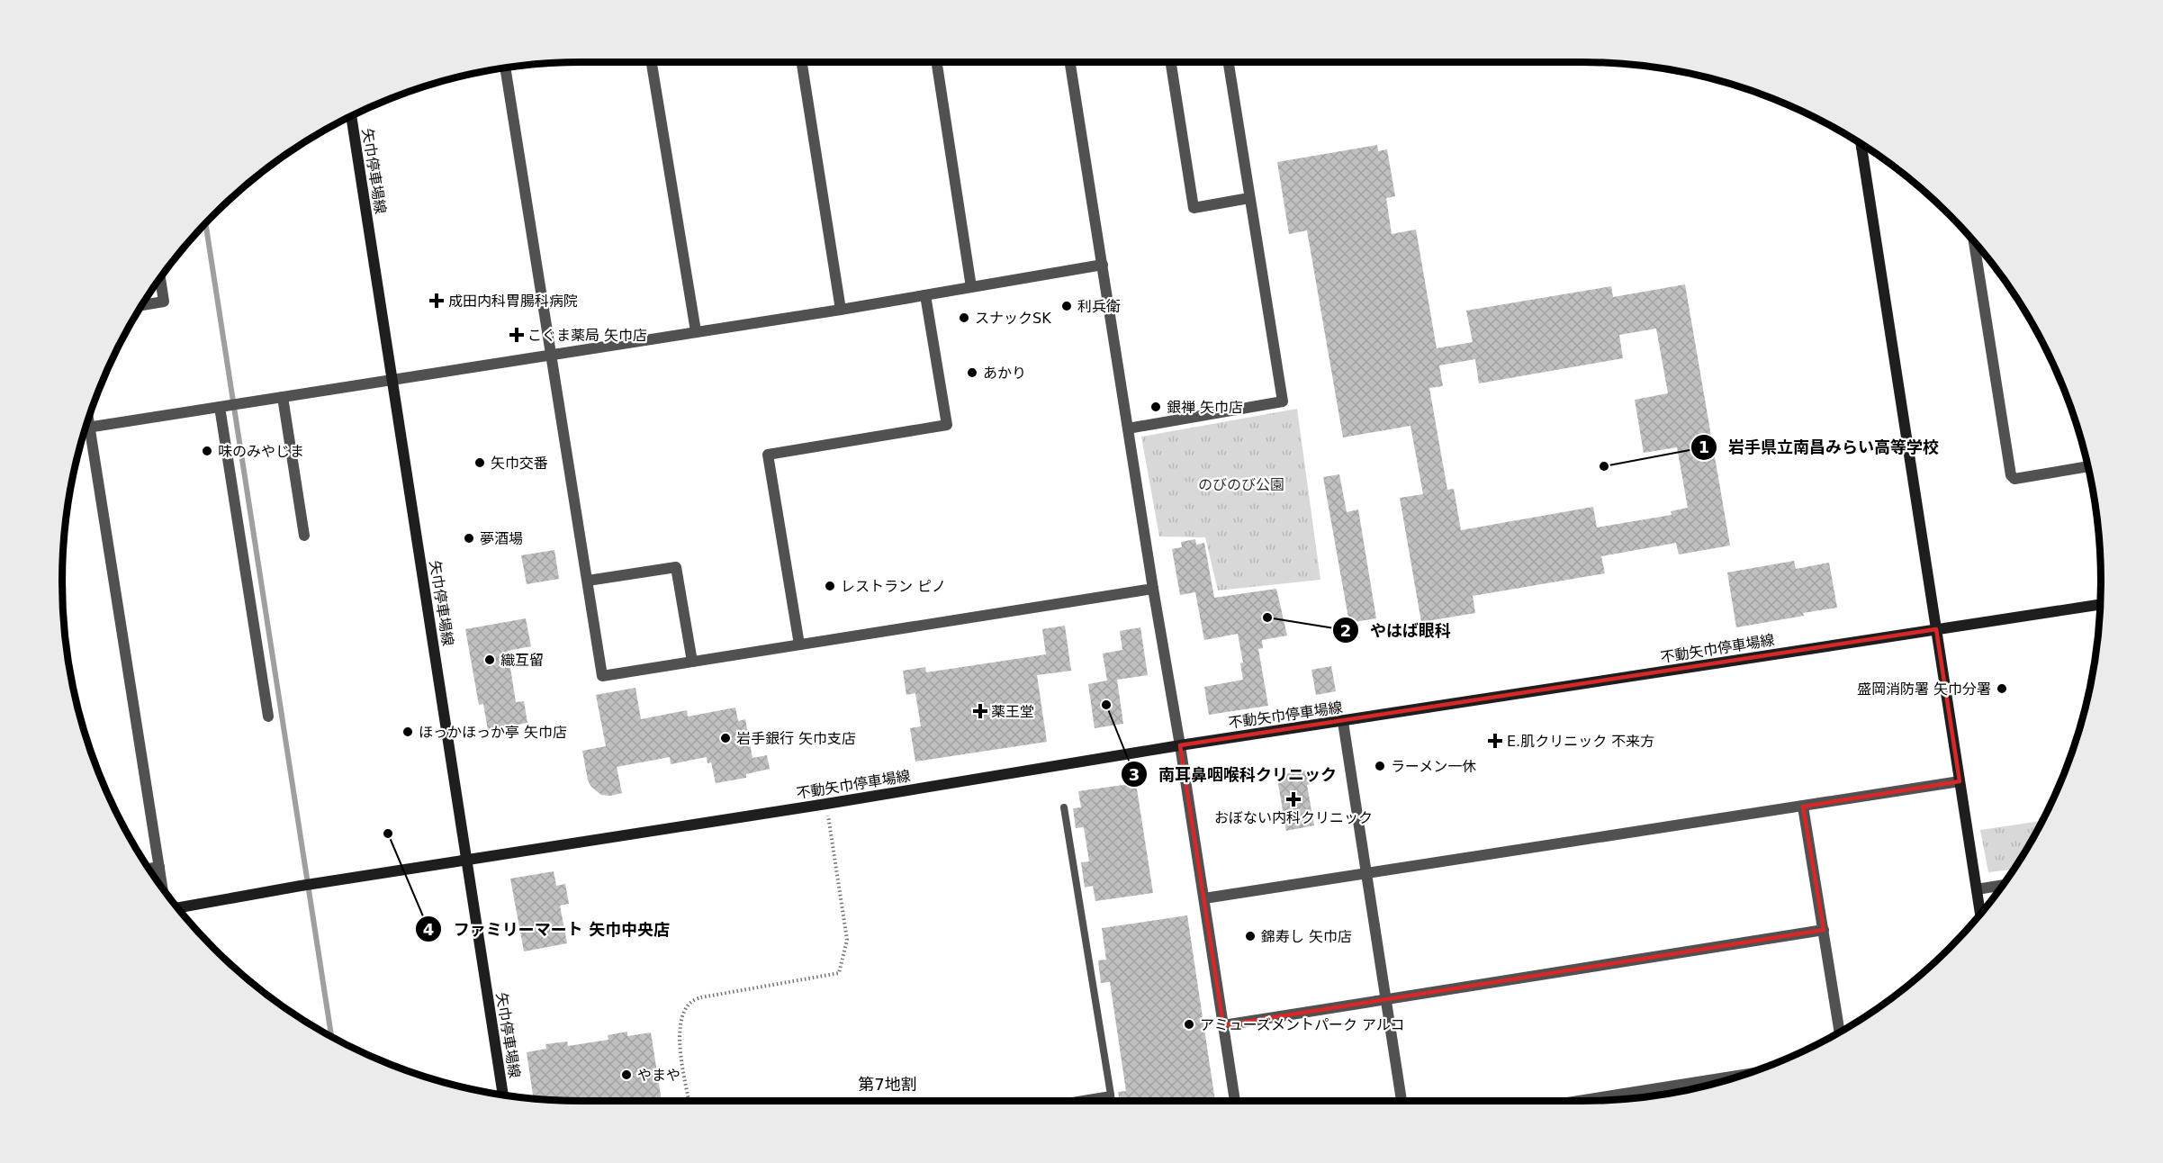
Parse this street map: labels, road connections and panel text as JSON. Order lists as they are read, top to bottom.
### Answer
{
  "streets": {
    "main road": ["矢巾停車場線", "不動矢巾停車場線"]
  },
  "crossings": [
    ["矢巾停車場線", "不動矢巾停車場線"]
  ],
  "districts": ["第7地割"],
  "parks": ["のびのび公園"],
  "places": {
    "health": [
      "成田内科胃腸科病院",
      "こぐま薬局 矢巾店",
      "薬王堂",
      "E.肌クリニック 不来方",
      "おぼない内科クリニック"
    ],
    "other": [
      "利兵衛",
      "スナックSK",
      "あかり",
      "銀禅 矢巾店",
      "味のみやじま",
      "矢巾交番",
      "岩手県立南昌みらい高等学校",
      "夢酒場",
      "レストラン ピノ",
      "やはば眼科",
      "織互留",
      "盛岡消防署 矢巾分署",
      "南耳鼻咽喉科クリニック",
      "ほっかほっか亭 矢巾店",
      "岩手銀行 矢巾支店",
      "ラーメン一休",
      "ファミリーマート 矢巾中央店",
      "錦寿し 矢巾店",
      "アミューズメントパーク アルコ",
      "やまや"
    ]
  }
}
